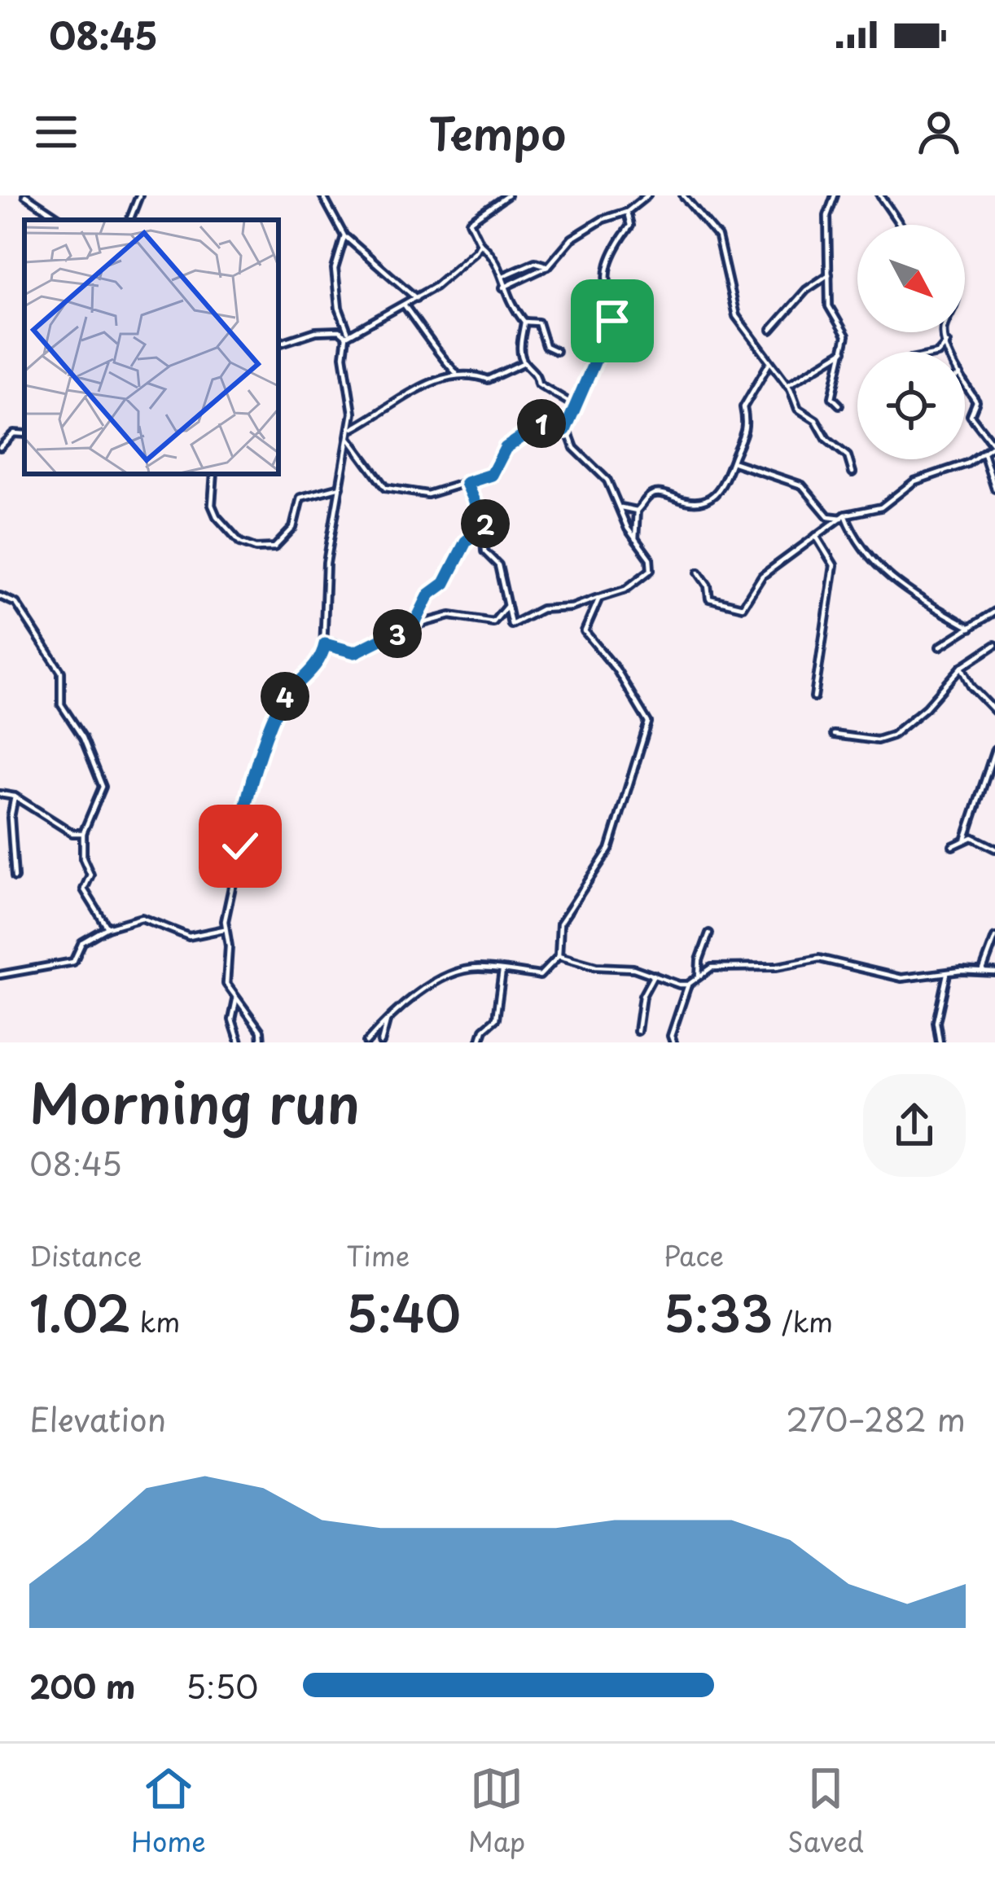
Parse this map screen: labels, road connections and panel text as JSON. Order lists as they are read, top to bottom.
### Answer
{
  "north": "bottom right",
  "page": {
    "status": "08:45",
    "header": "Tempo",
    "pins": [
      "1",
      "2",
      "3",
      "4"
    ],
    "heading": ["Morning run", "08:45"],
    "stats": [
      ["Distance", "1.02 km"],
      ["Time", "5:40"],
      ["Pace", "5:33 /km"]
    ],
    "chart": ["Elevation", "270–282 m"],
    "list": [
      {
        "name": "200 m",
        "note": "5:50"
      }
    ],
    "tabs": ["Home", "Map", "Saved"]
  }
}
